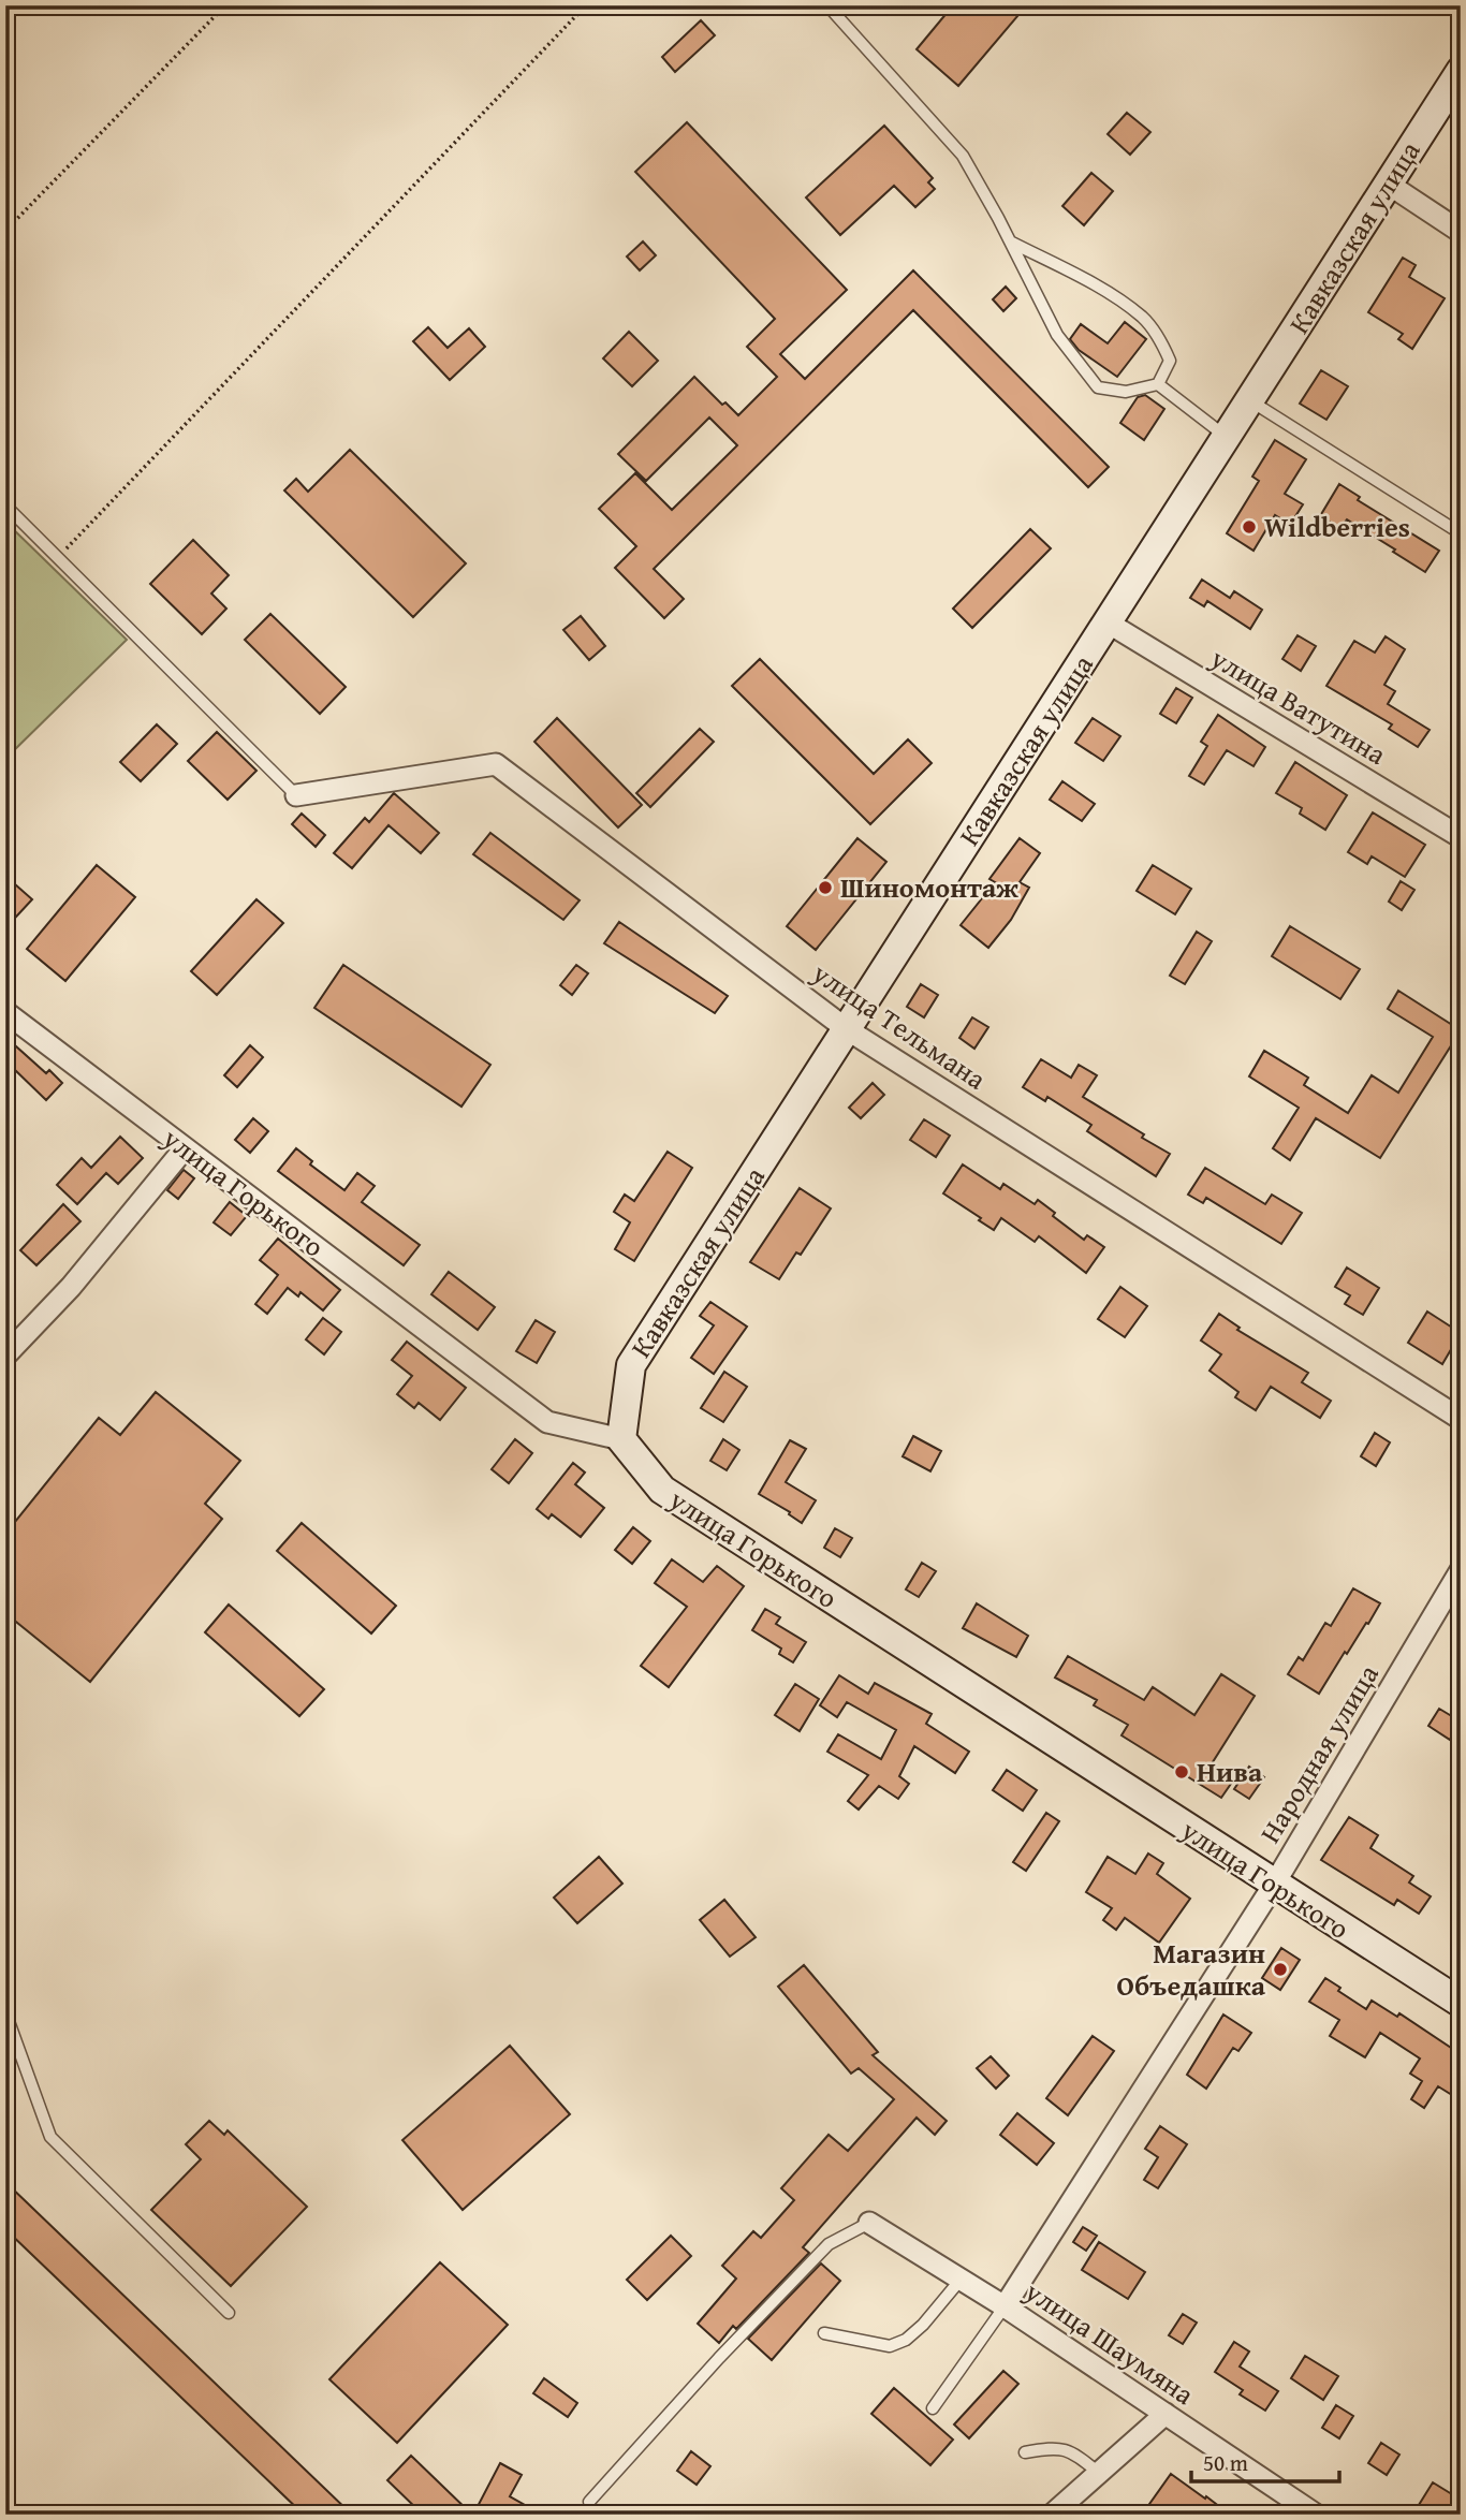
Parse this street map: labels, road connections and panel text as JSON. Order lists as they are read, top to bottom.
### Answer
{
  "streets": {
    "main road": ["Кавказская улица", "улица Горького"],
    "street": [
      "улица Ватутина",
      "улица Тельмана",
      "Народная улица",
      "улица Шаумяна"
    ]
  },
  "crossings": [
    ["Кавказская улица", "улица Ватутина"],
    ["Кавказская улица", "улица Тельмана"],
    ["Кавказская улица", "улица Горького"],
    ["улица Горького", "Народная улица"],
    ["Народная улица", "улица Шаумяна"]
  ],
  "places": [
    "Wildberries",
    "Шиномонтаж",
    "Нива",
    "Магазин Объедашка"
  ],
  "scale_bar": "50 m"
}
